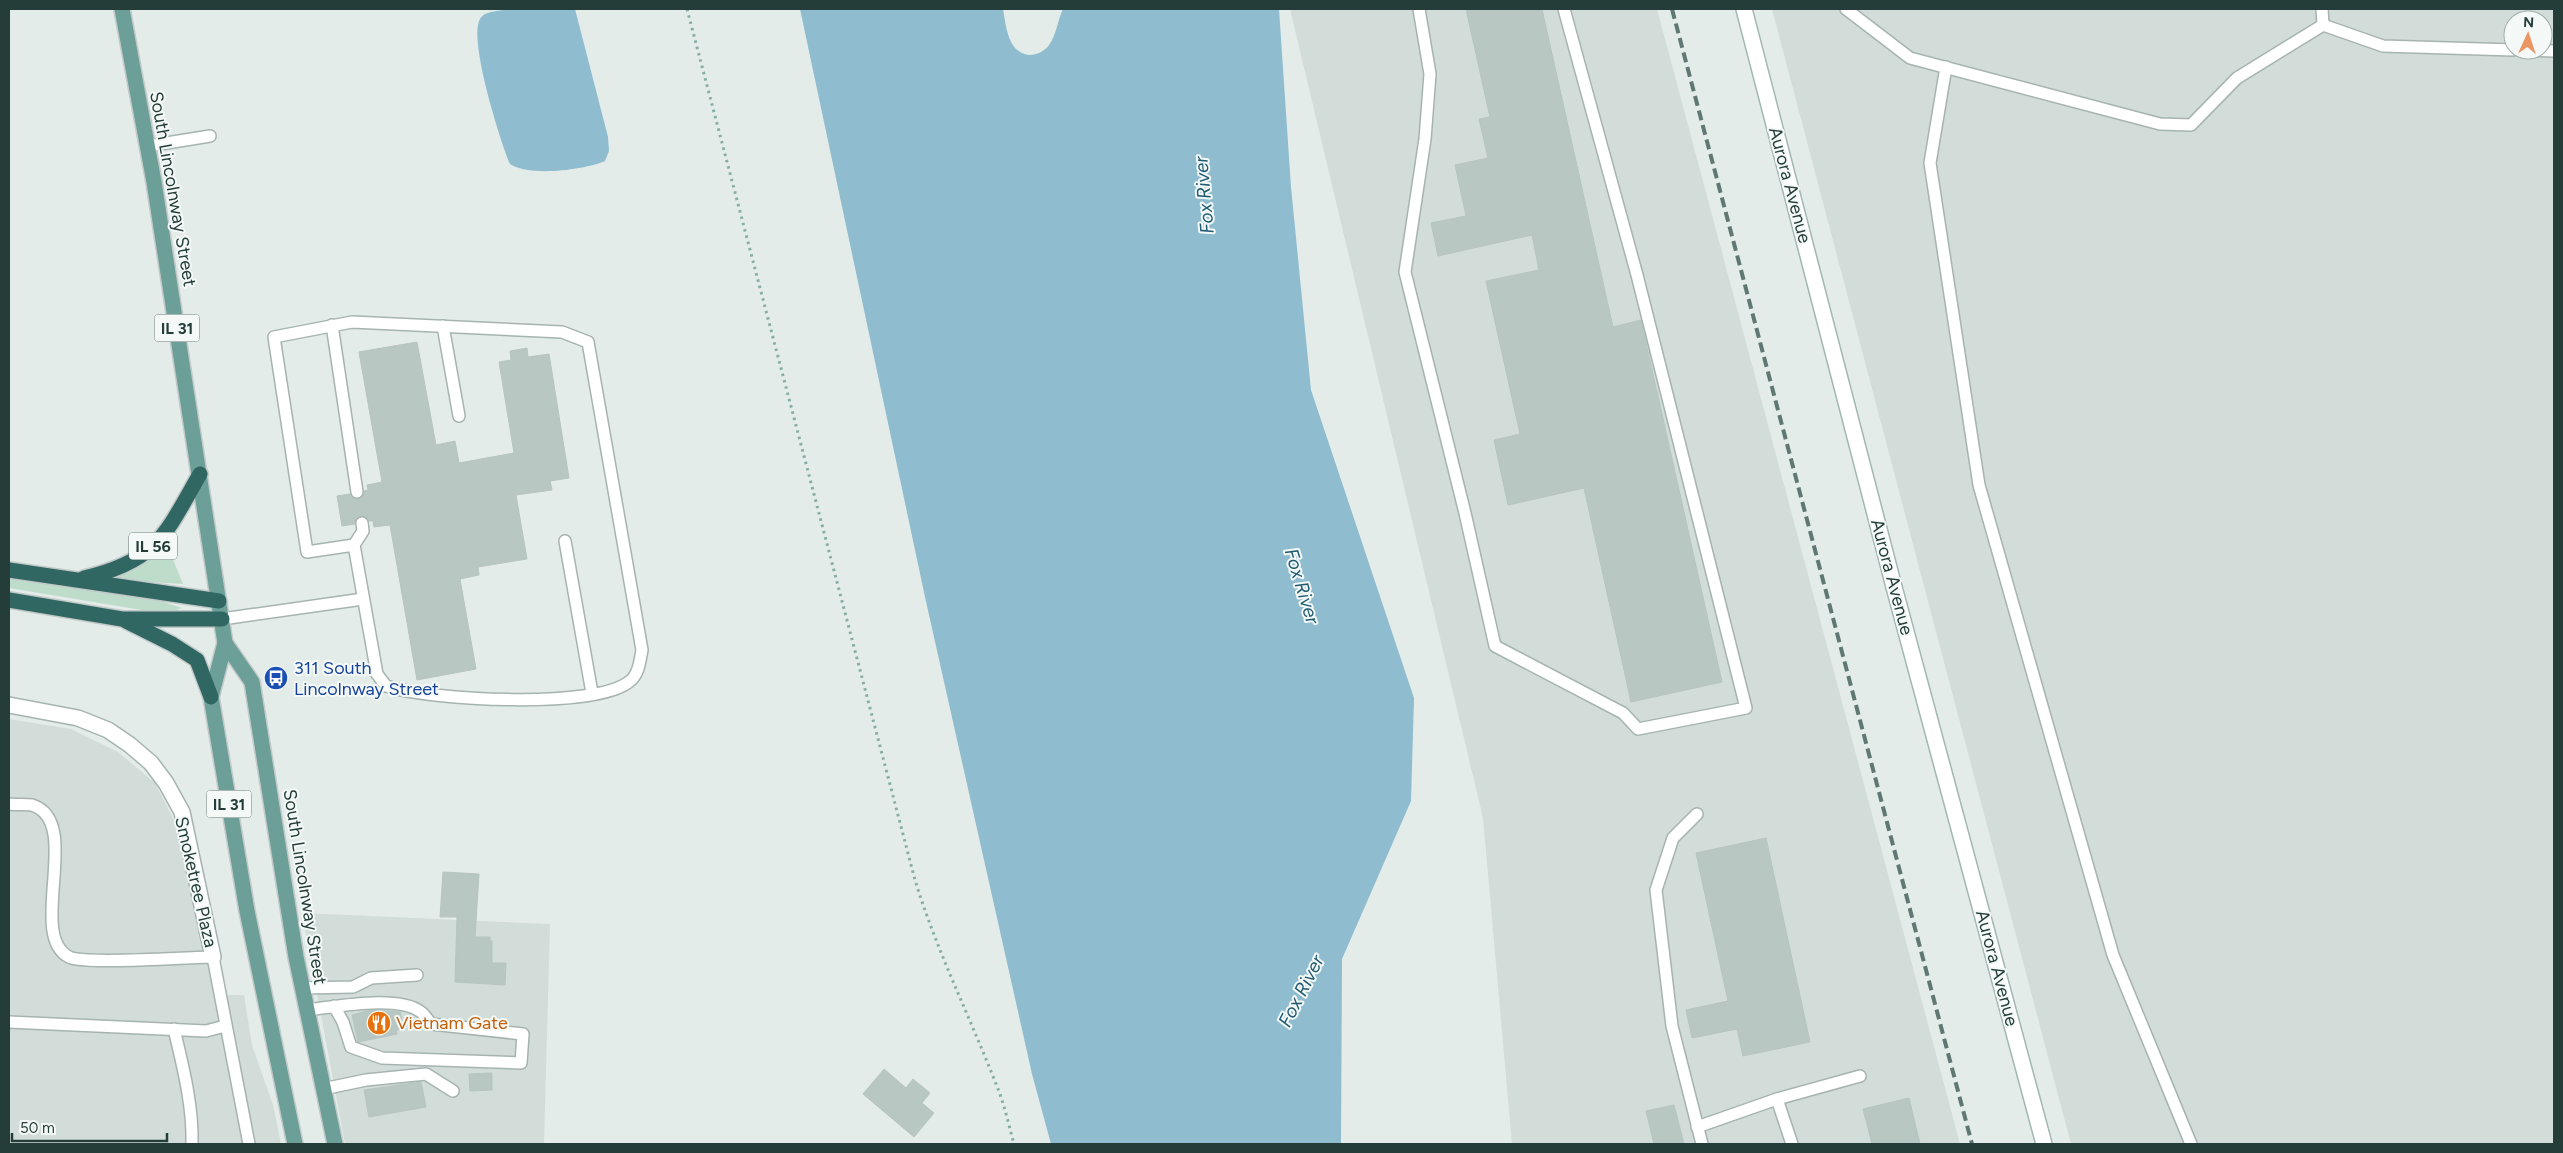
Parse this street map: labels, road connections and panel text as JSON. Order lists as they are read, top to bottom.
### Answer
{
  "streets": {
    "highway": ["IL 56"],
    "main road": [
      "Aurora Avenue",
      "South Lincolnway Street",
      "IL 31",
      "Smoketree Plaza"
    ]
  },
  "crossings": [
    ["South Lincolnway Street", "IL 56"]
  ],
  "water": ["Fox River"],
  "places": {
    "bus stop": ["311 South Lincolnway Street"],
    "restaurant": ["Vietnam Gate"]
  },
  "scale_bar": "50 m",
  "north": "top"
}
